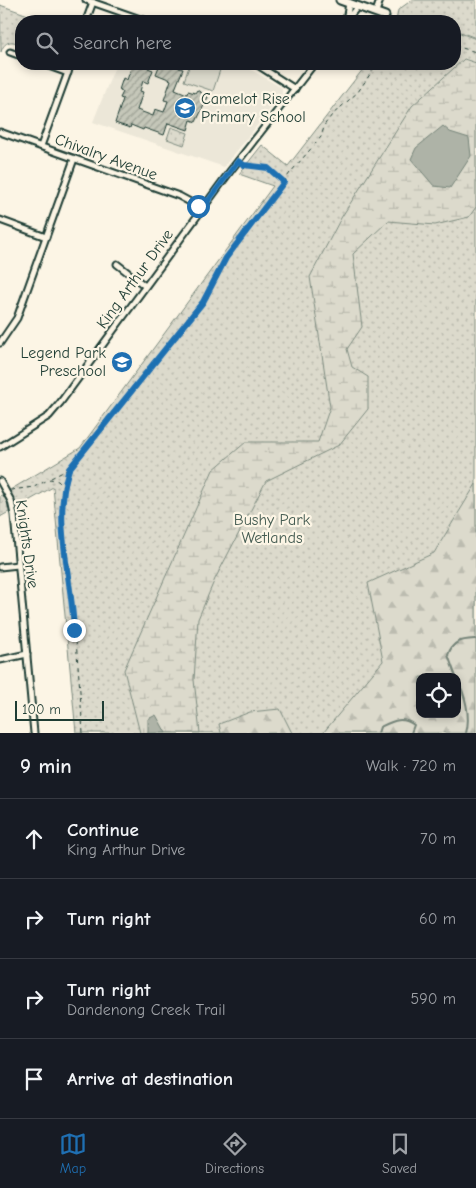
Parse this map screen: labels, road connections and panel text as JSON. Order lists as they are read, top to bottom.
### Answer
{
  "streets": {
    "street": ["Chivalry Avenue", "King Arthur Drive", "Knights Drive"]
  },
  "crossings": [
    ["Chivalry Avenue", "King Arthur Drive"]
  ],
  "parks": ["Bushy Park Wetlands"],
  "places": {
    "school or university": ["Camelot Rise Primary School", "Legend Park Preschool"]
  },
  "scale_bar": "100 m",
  "page": {
    "search": "Search here",
    "scale": "100 m",
    "heading": ["9 min", "Walk · 720 m"],
    "list": [
      ["Continue", "King Arthur Drive", "70 m"],
      ["Turn right", "60 m"],
      ["Turn right", "Dandenong Creek Trail", "590 m"],
      "Arrive at destination"
    ],
    "nav": ["Map", "Directions", "Saved"]
  }
}
